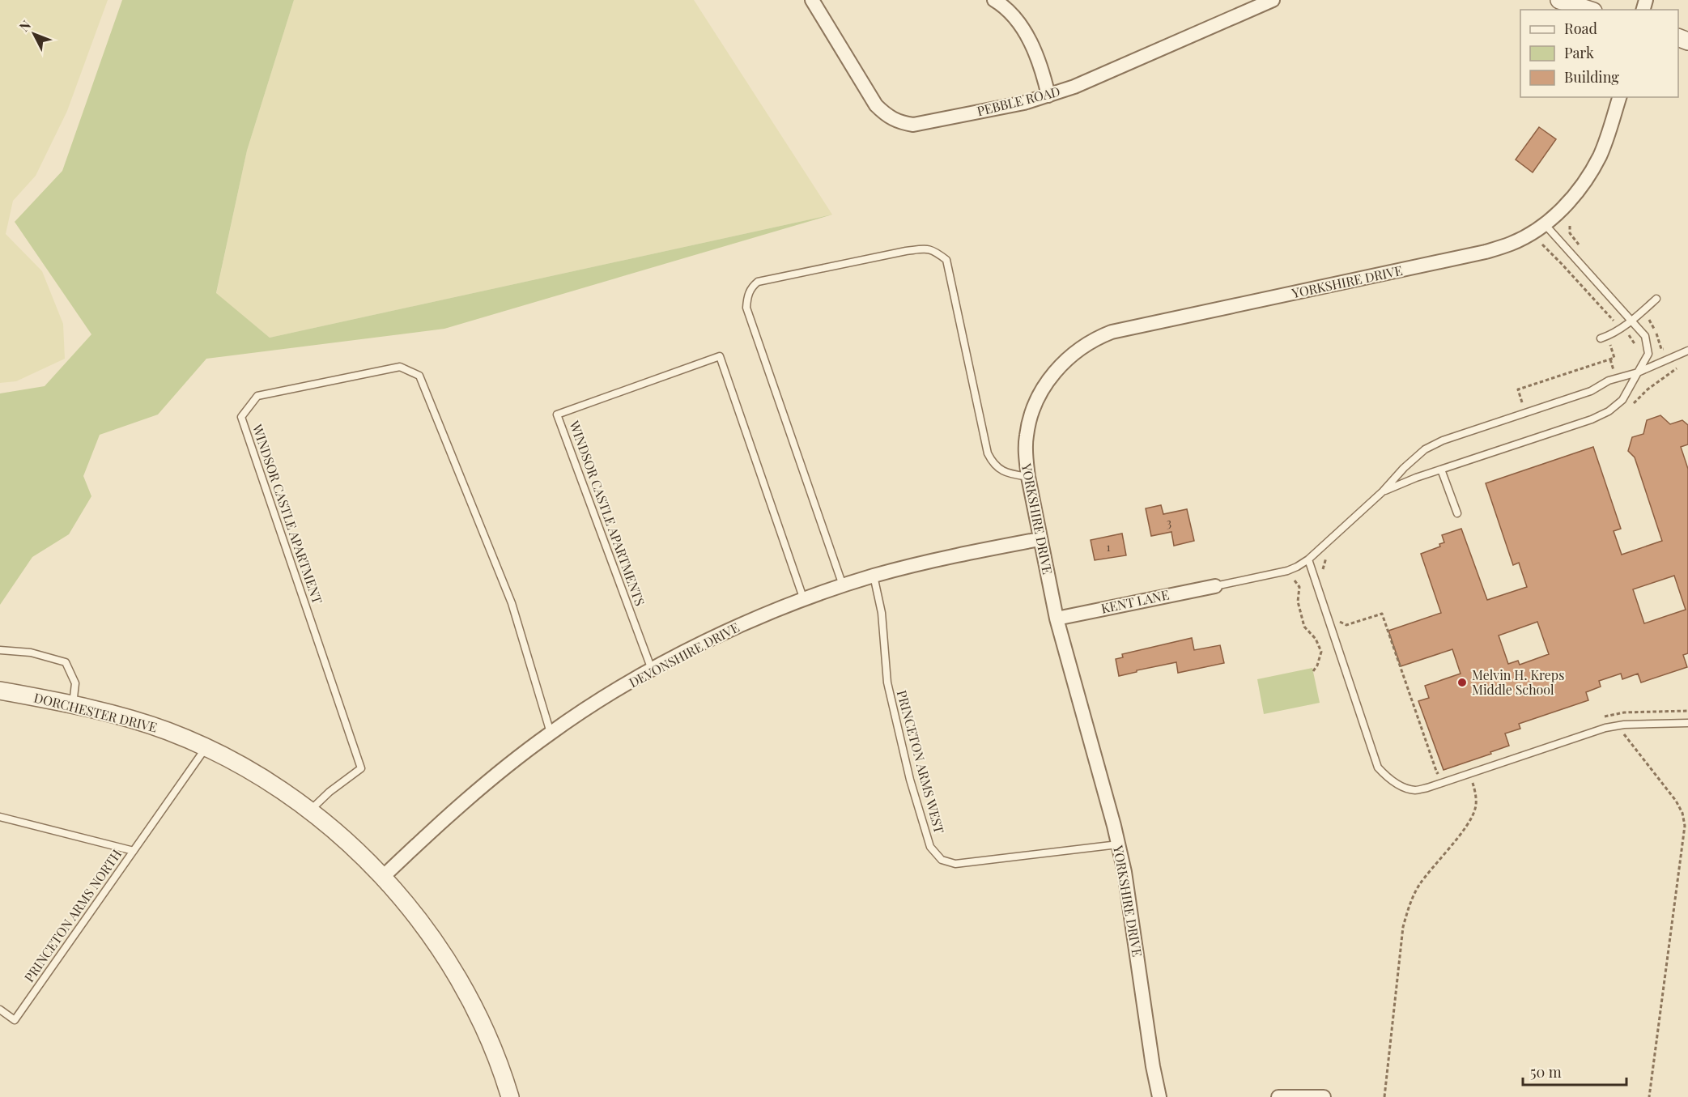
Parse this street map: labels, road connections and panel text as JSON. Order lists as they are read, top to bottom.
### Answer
{
  "streets": {
    "street": [
      "PEBBLE ROAD",
      "YORKSHIRE DRIVE",
      "KENT LANE",
      "DEVONSHIRE DRIVE",
      "DORCHESTER DRIVE"
    ],
    "lane": [
      "WINDSOR CASTLE APARTMENTS",
      "WINDSOR CASTLE APARTMENT",
      "PRINCETON ARMS WEST",
      "PRINCETON ARMS NORTH"
    ]
  },
  "crossings": [
    ["YORKSHIRE DRIVE", "KENT LANE"],
    ["YORKSHIRE DRIVE", "DEVONSHIRE DRIVE"],
    ["YORKSHIRE DRIVE", "PRINCETON ARMS WEST"],
    ["WINDSOR CASTLE APARTMENTS", "DEVONSHIRE DRIVE"],
    ["WINDSOR CASTLE APARTMENT", "DEVONSHIRE DRIVE"],
    ["WINDSOR CASTLE APARTMENT", "DORCHESTER DRIVE"],
    ["DEVONSHIRE DRIVE", "DORCHESTER DRIVE"],
    ["DEVONSHIRE DRIVE", "PRINCETON ARMS WEST"]
  ],
  "places": ["Melvin H. Kreps Middle School"],
  "house_numbers": ["3", "1"],
  "legend": ["Road", "Park", "Building"],
  "scale_bar": "50 m",
  "north": "top left"
}
